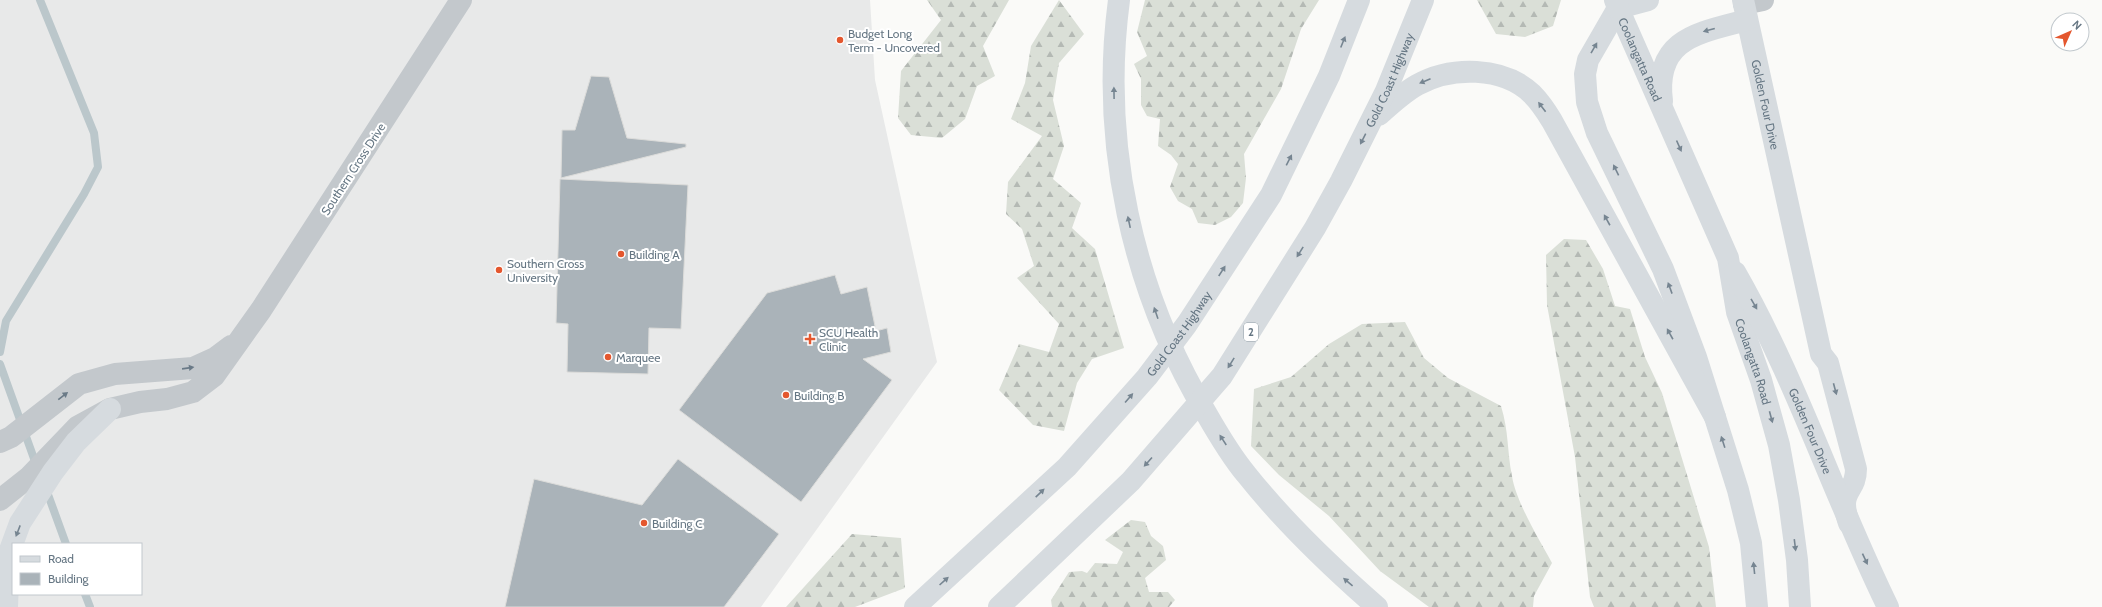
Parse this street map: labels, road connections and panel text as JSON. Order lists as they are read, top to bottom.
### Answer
{
  "streets": {
    "main road": [
      "Coolangatta Road",
      "Gold Coast Highway",
      "Golden Four Drive",
      "2"
    ],
    "street": ["Southern Cross Drive"]
  },
  "crossings": [
    ["Coolangatta Road", "Golden Four Drive"]
  ],
  "one_way": ["Golden Four Drive"],
  "places": {
    "other": [
      "Budget Long Term - Uncovered",
      "Building A",
      "Southern Cross University",
      "Marquee",
      "Building B",
      "Building C"
    ],
    "health": ["SCU Health Clinic"]
  },
  "legend": ["Road", "Building"],
  "north": "top right"
}
